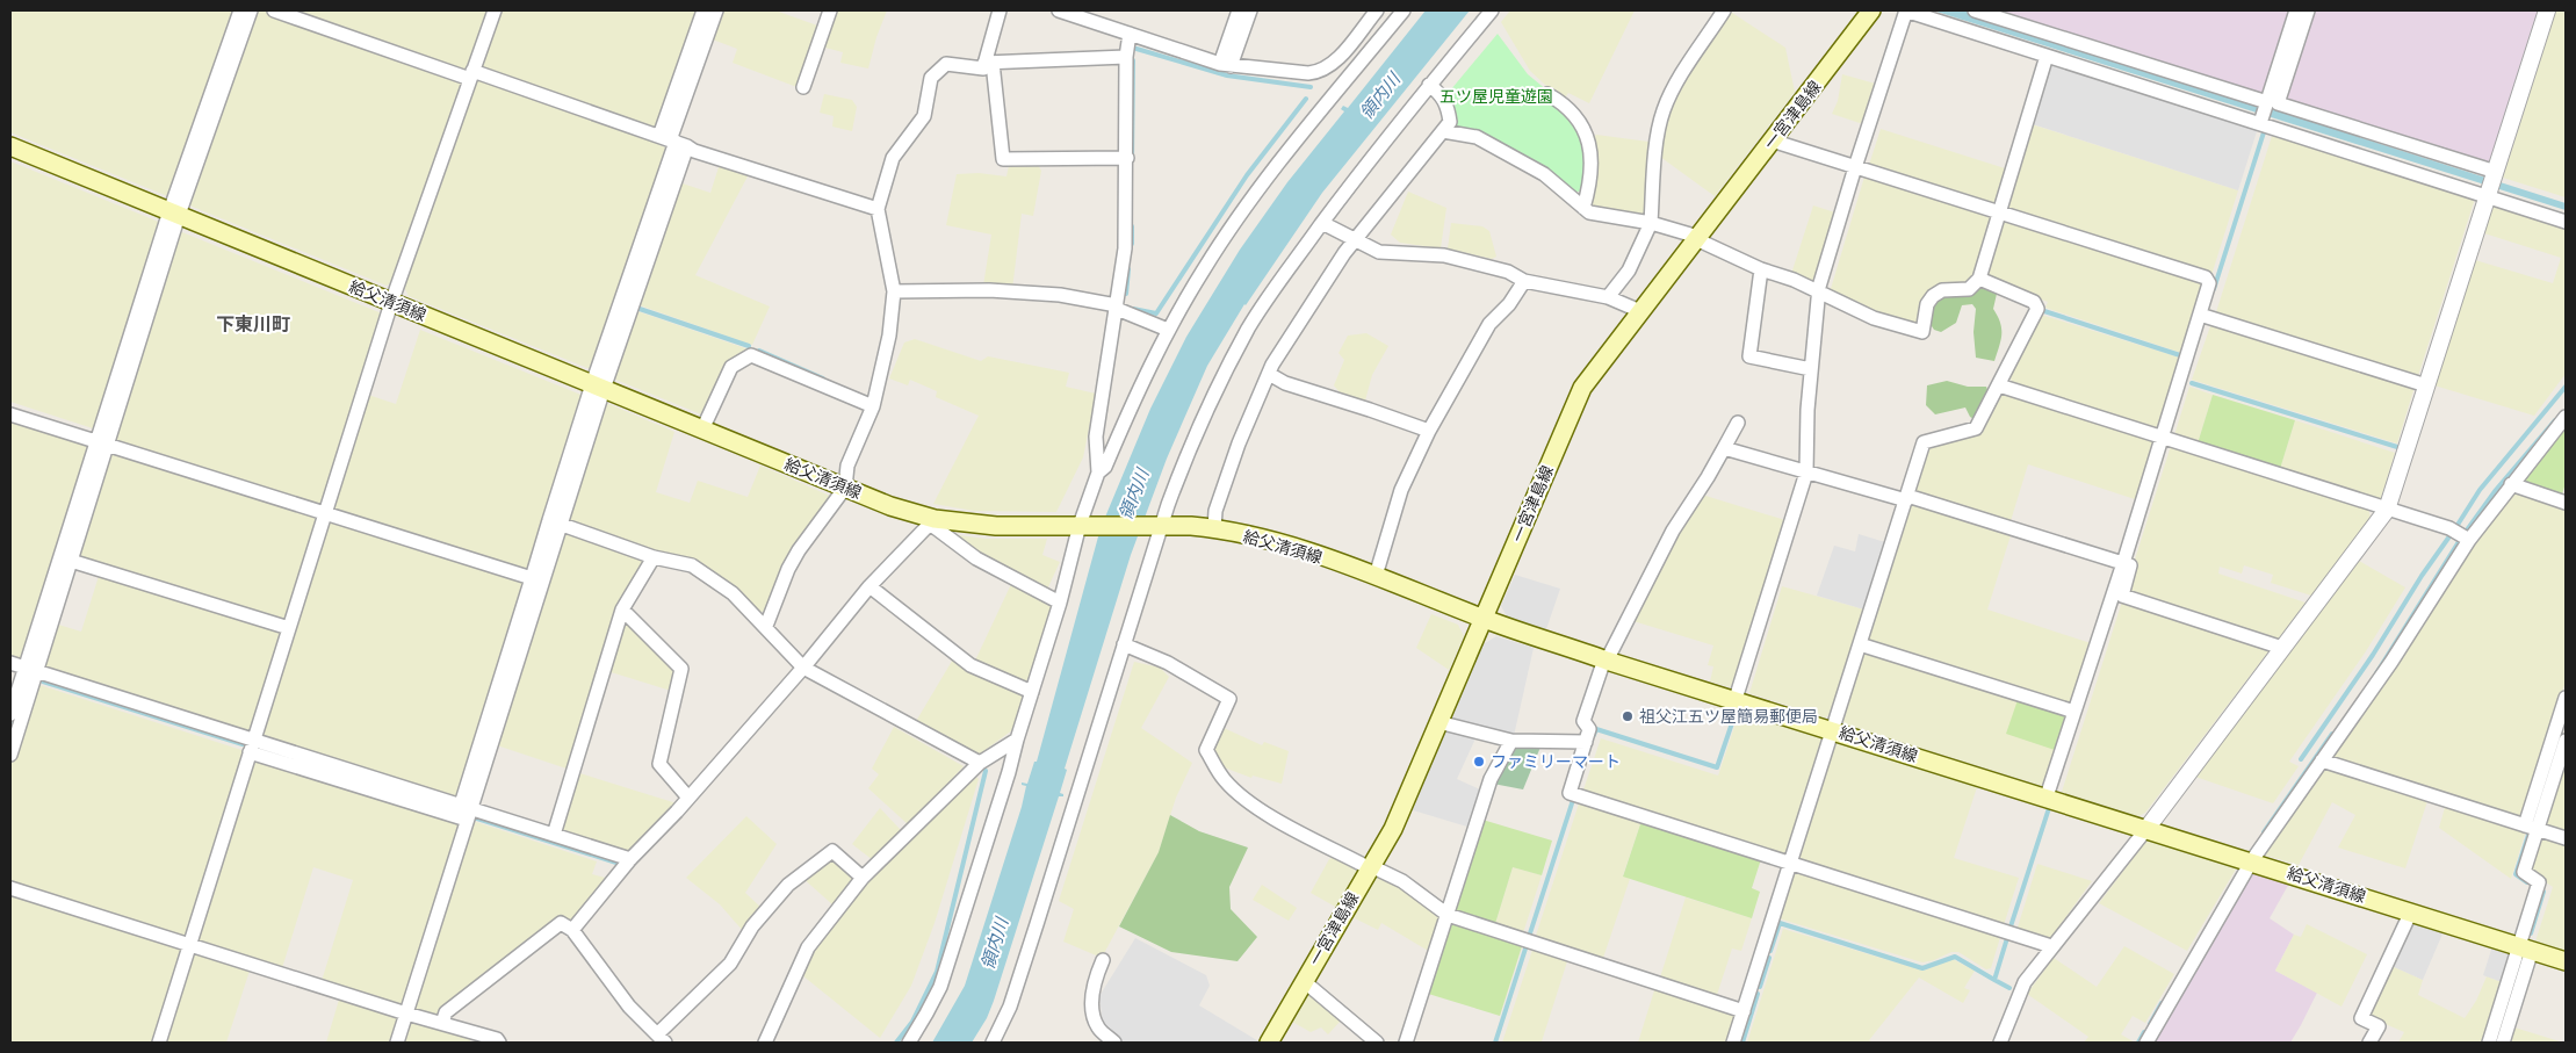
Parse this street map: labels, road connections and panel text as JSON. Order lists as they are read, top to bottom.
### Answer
{
  "streets": {
    "main road": ["一宮津島線", "給父清須線"]
  },
  "crossings": [
    ["一宮津島線", "給父清須線"]
  ],
  "districts": ["下東川町"],
  "water": ["領内川"],
  "parks": ["五ツ屋児童遊園"],
  "places": ["祖父江五ツ屋簡易郵便局", "ファミリーマート"]
}
